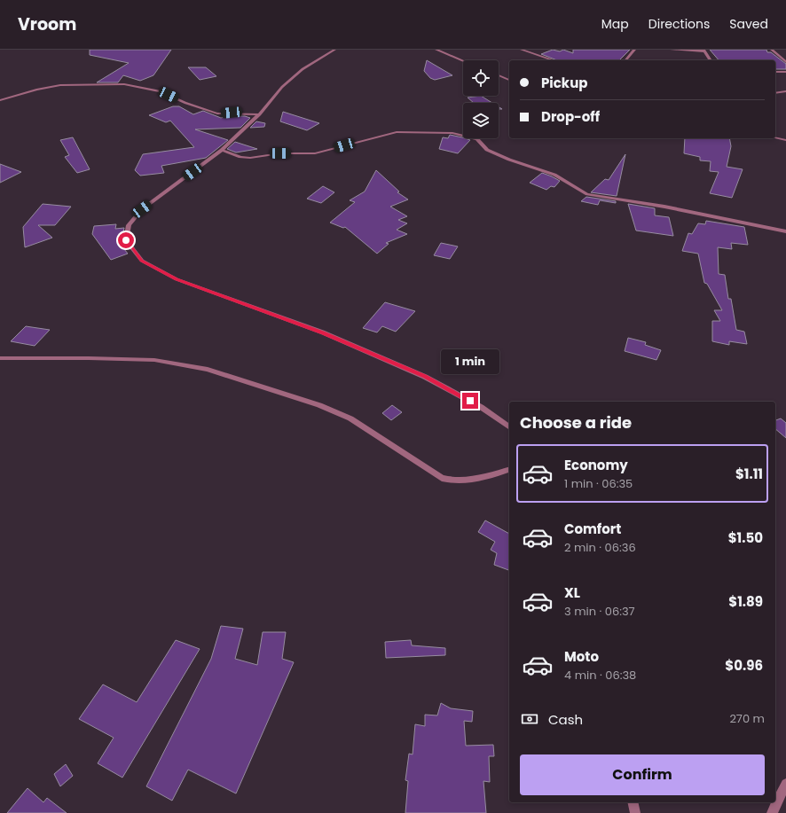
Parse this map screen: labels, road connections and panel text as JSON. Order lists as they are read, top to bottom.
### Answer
{
  "page": {
    "header": "Vroom",
    "nav": ["Map", "Directions", "Saved"],
    "banner": ["Pickup", "Drop-off"],
    "bubble": "1 min",
    "heading": "Choose a ride",
    "list": [
      {
        "name": "Economy",
        "note": "1 min · 06:35",
        "value": "$1.11"
      },
      {
        "name": "Comfort",
        "note": "2 min · 06:36",
        "value": "$1.50"
      },
      {
        "name": "XL",
        "note": "3 min · 06:37",
        "value": "$1.89"
      },
      {
        "name": "Moto",
        "note": "4 min · 06:38",
        "value": "$0.96"
      }
    ],
    "pay": ["Cash", "270 m"],
    "buttons": "Confirm"
  }
}
